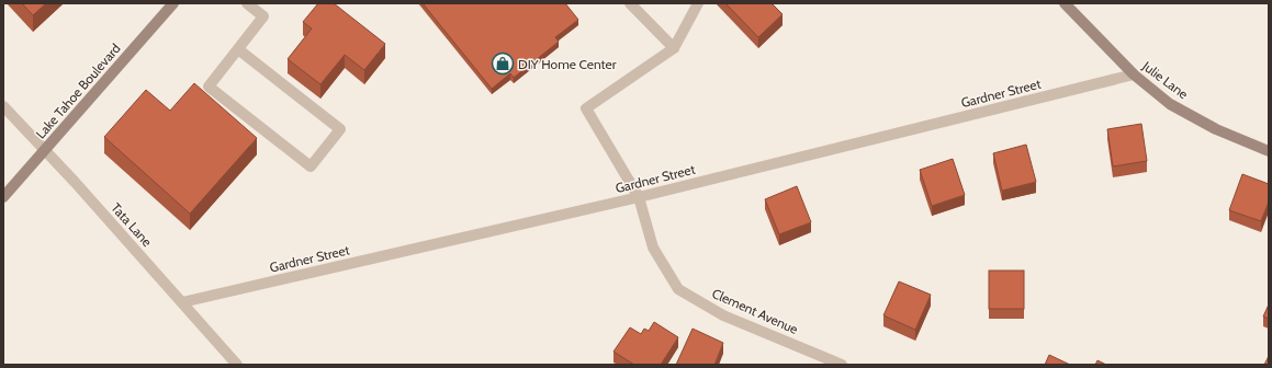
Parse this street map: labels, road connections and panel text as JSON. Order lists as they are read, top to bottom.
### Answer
{
  "streets": {
    "main road": ["Julie Lane", "Lake Tahoe Boulevard"],
    "street": ["Gardner Street", "Tata Lane", "Clement Avenue"]
  },
  "crossings": [
    ["Julie Lane", "Gardner Street"],
    ["Lake Tahoe Boulevard", "Tata Lane"],
    ["Gardner Street", "Tata Lane"],
    ["Gardner Street", "Clement Avenue"]
  ],
  "places": {
    "shop": ["DIY Home Center"]
  }
}
